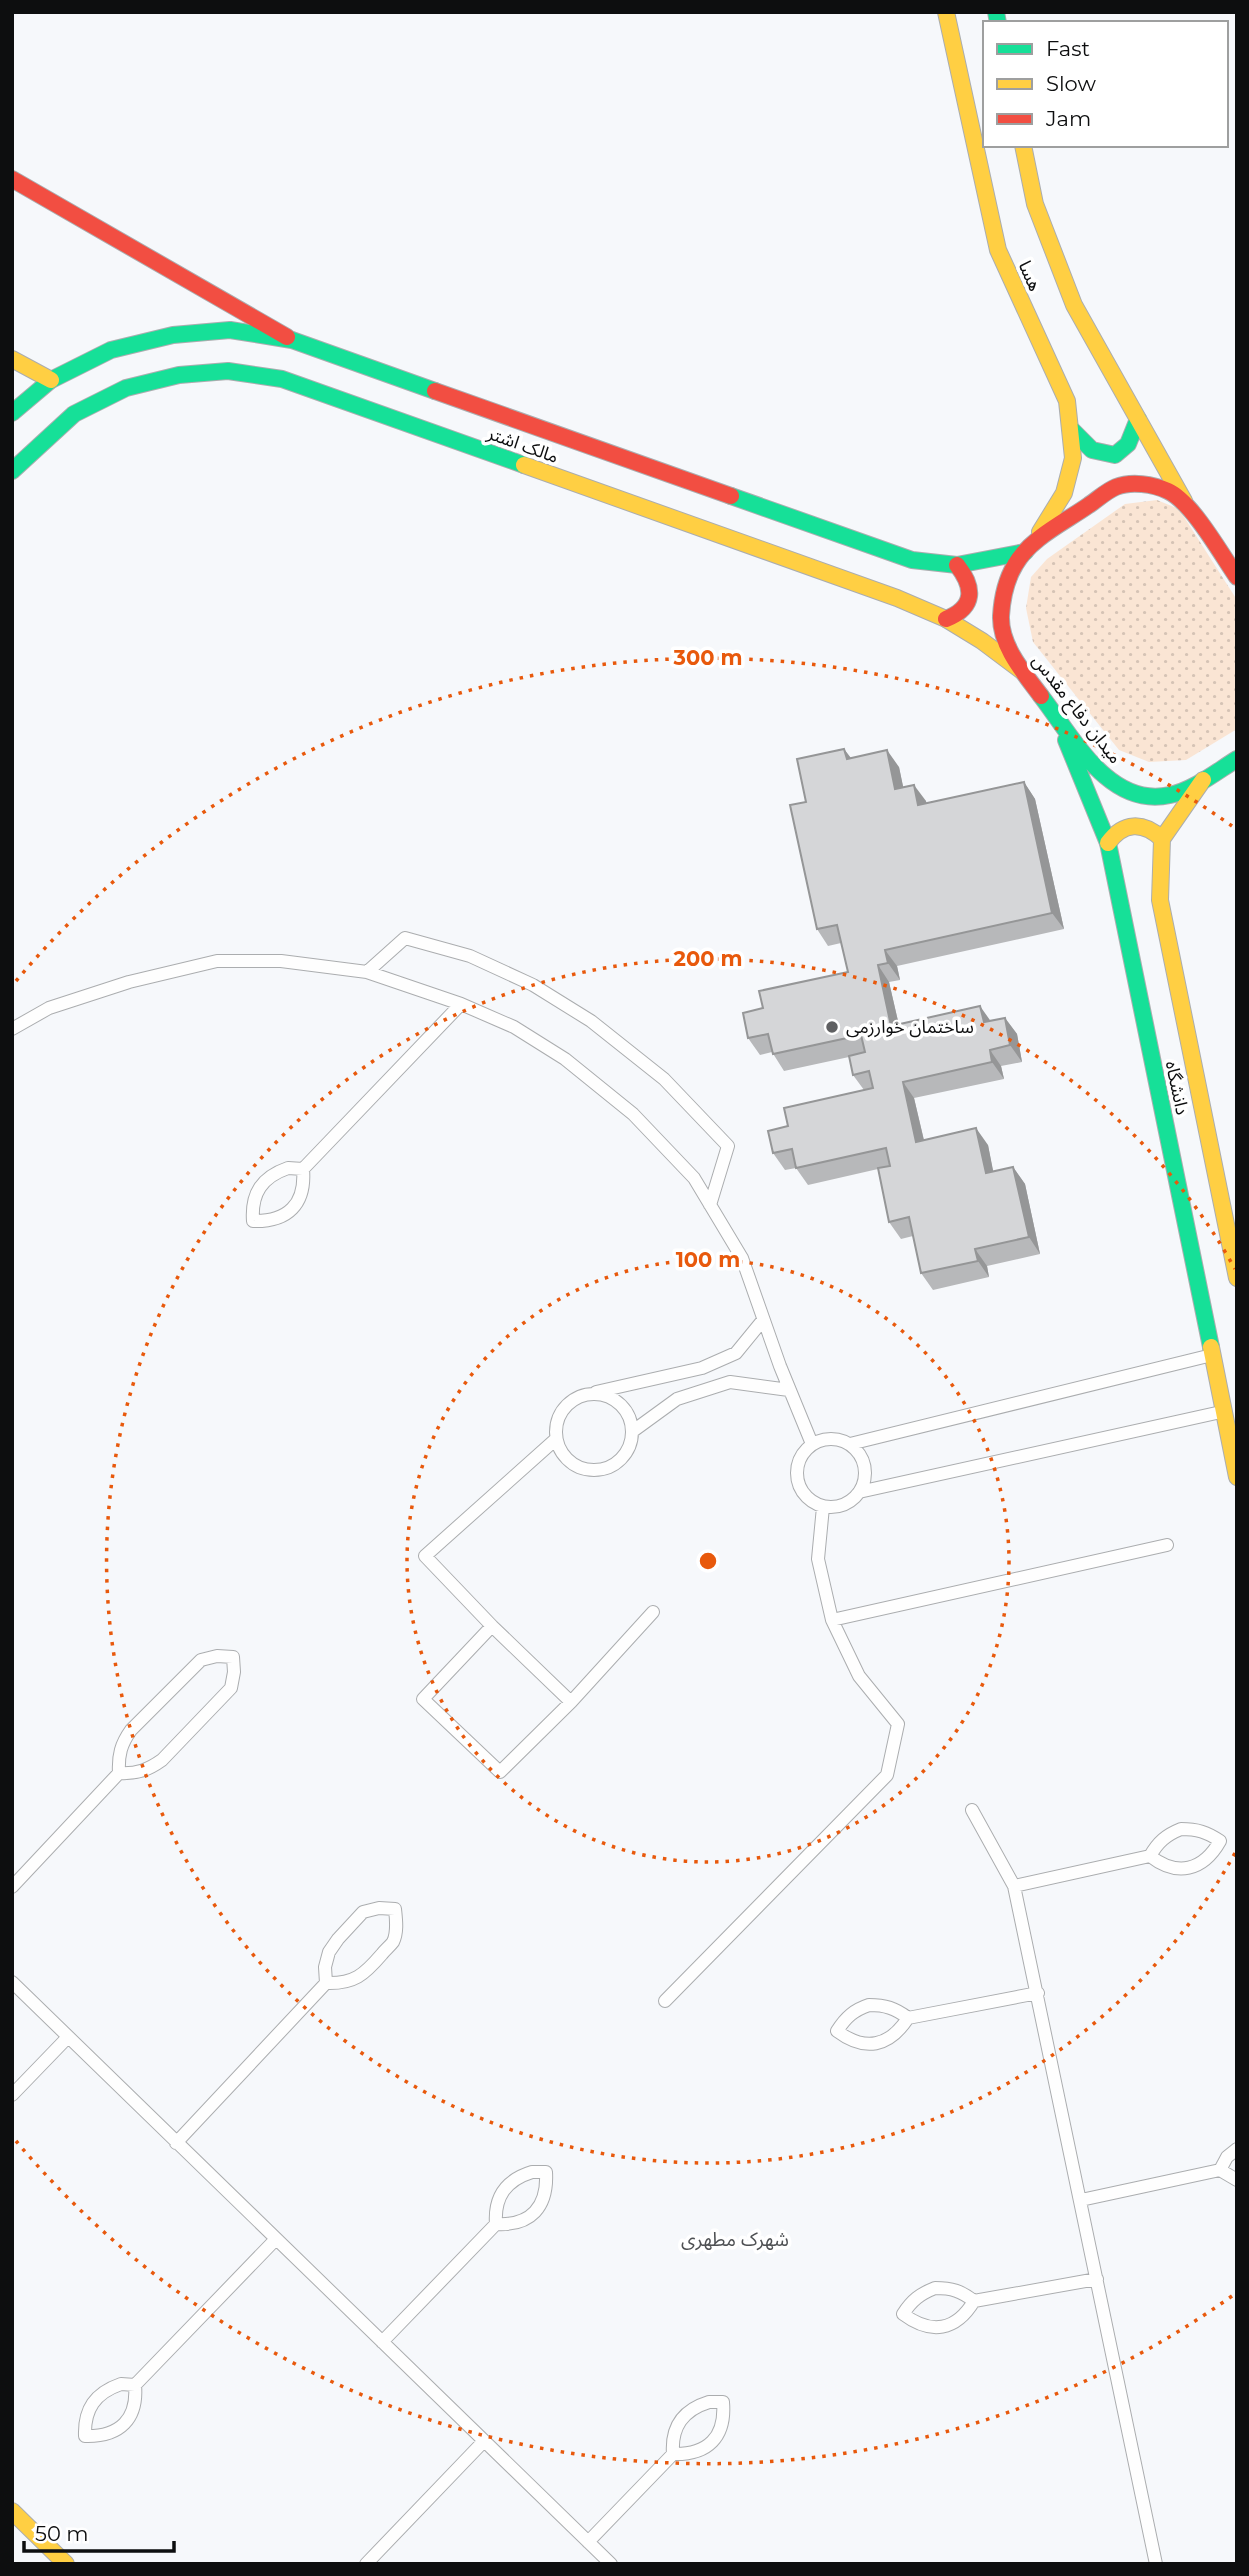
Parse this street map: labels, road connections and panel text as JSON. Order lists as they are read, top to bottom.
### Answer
{
  "streets": {
    "main road": [
      "هسا",
      "مالک اشتر",
      "میدان دفاع مقدس",
      "دانشگاه"
    ]
  },
  "crossings": [
    ["هسا", "مالک اشتر"],
    ["هسا", "میدان دفاع مقدس"],
    ["مالک اشتر", "میدان دفاع مقدس"],
    ["میدان دفاع مقدس", "دانشگاه"]
  ],
  "districts": ["شهرک مطهری"],
  "places": ["ساختمان خوارزمی"],
  "legend": ["Fast", "Slow", "Jam"],
  "scale_bar": "50 m",
  "rings": ["300 m", "200 m", "100 m"]
}
